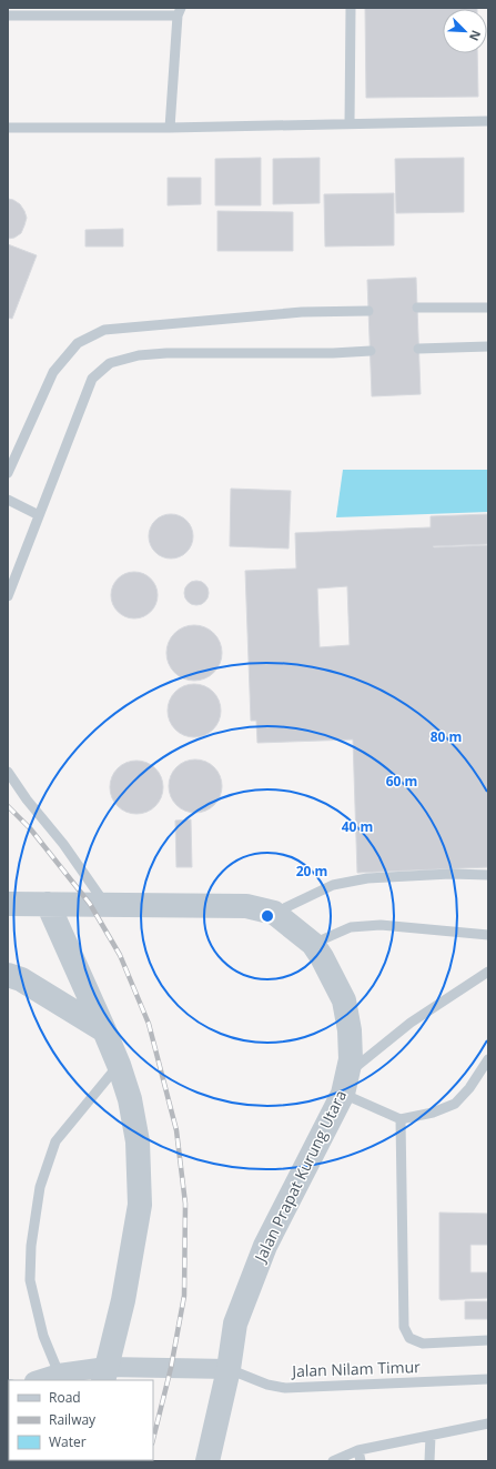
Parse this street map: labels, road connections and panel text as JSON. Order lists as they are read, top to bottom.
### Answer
{
  "streets": {
    "street": ["Jalan Prapat Kurung Utara"],
    "lane": ["Jalan Nilam Timur"]
  },
  "crossings": [
    ["Jalan Prapat Kurung Utara", "Jalan Nilam Timur"]
  ],
  "legend": ["Road", "Railway", "Water"],
  "north": "bottom right",
  "rings": [
    "80 m",
    "60 m",
    "40 m",
    "20 m"
  ]
}
